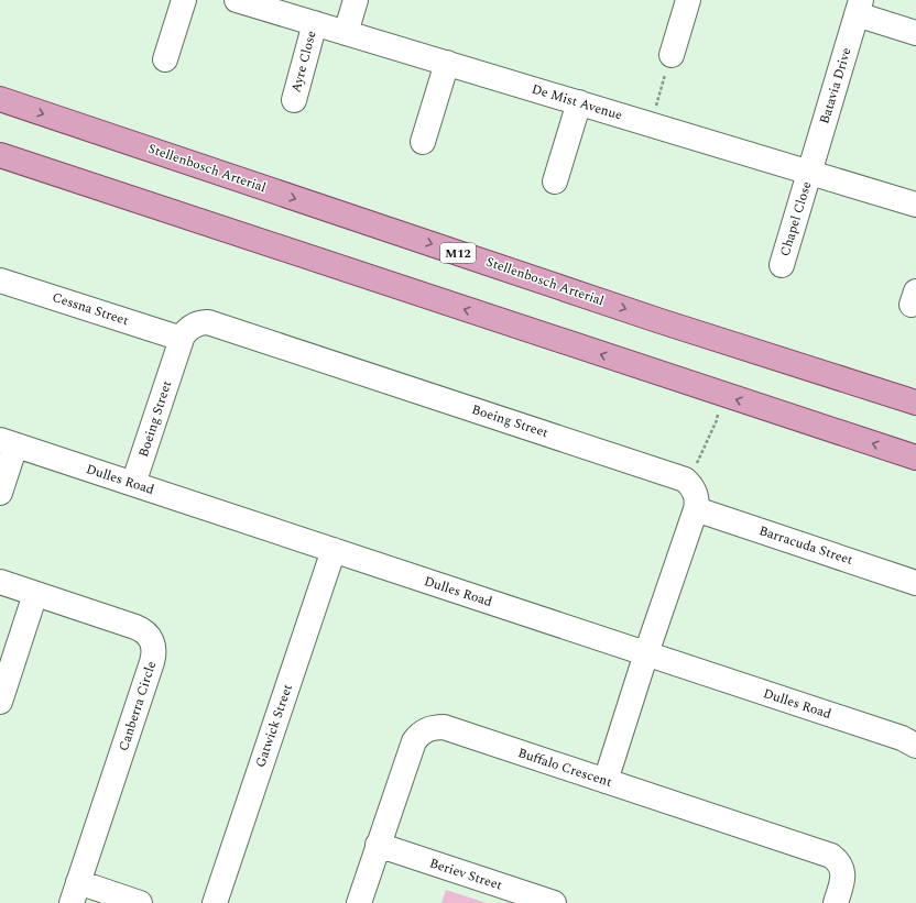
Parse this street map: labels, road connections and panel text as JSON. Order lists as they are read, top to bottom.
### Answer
{
  "streets": {
    "main road": ["Stellenbosch Arterial", "M12"],
    "street": [
      "Ayre Close",
      "Batavia Drive",
      "De Mist Avenue",
      "Chapel Close",
      "Cessna Street",
      "Boeing Street",
      "Dulles Road",
      "Barracuda Street",
      "Canberra Circle",
      "Gatwick Street",
      "Buffalo Crescent",
      "Beriev Street"
    ]
  },
  "crossings": [
    ["Ayre Close", "De Mist Avenue"],
    ["Batavia Drive", "De Mist Avenue"],
    ["Batavia Drive", "Chapel Close"],
    ["De Mist Avenue", "Chapel Close"],
    ["Cessna Street", "Boeing Street"],
    ["Boeing Street", "Dulles Road"],
    ["Dulles Road", "Gatwick Street"],
    ["Buffalo Crescent", "Beriev Street"]
  ]
}
